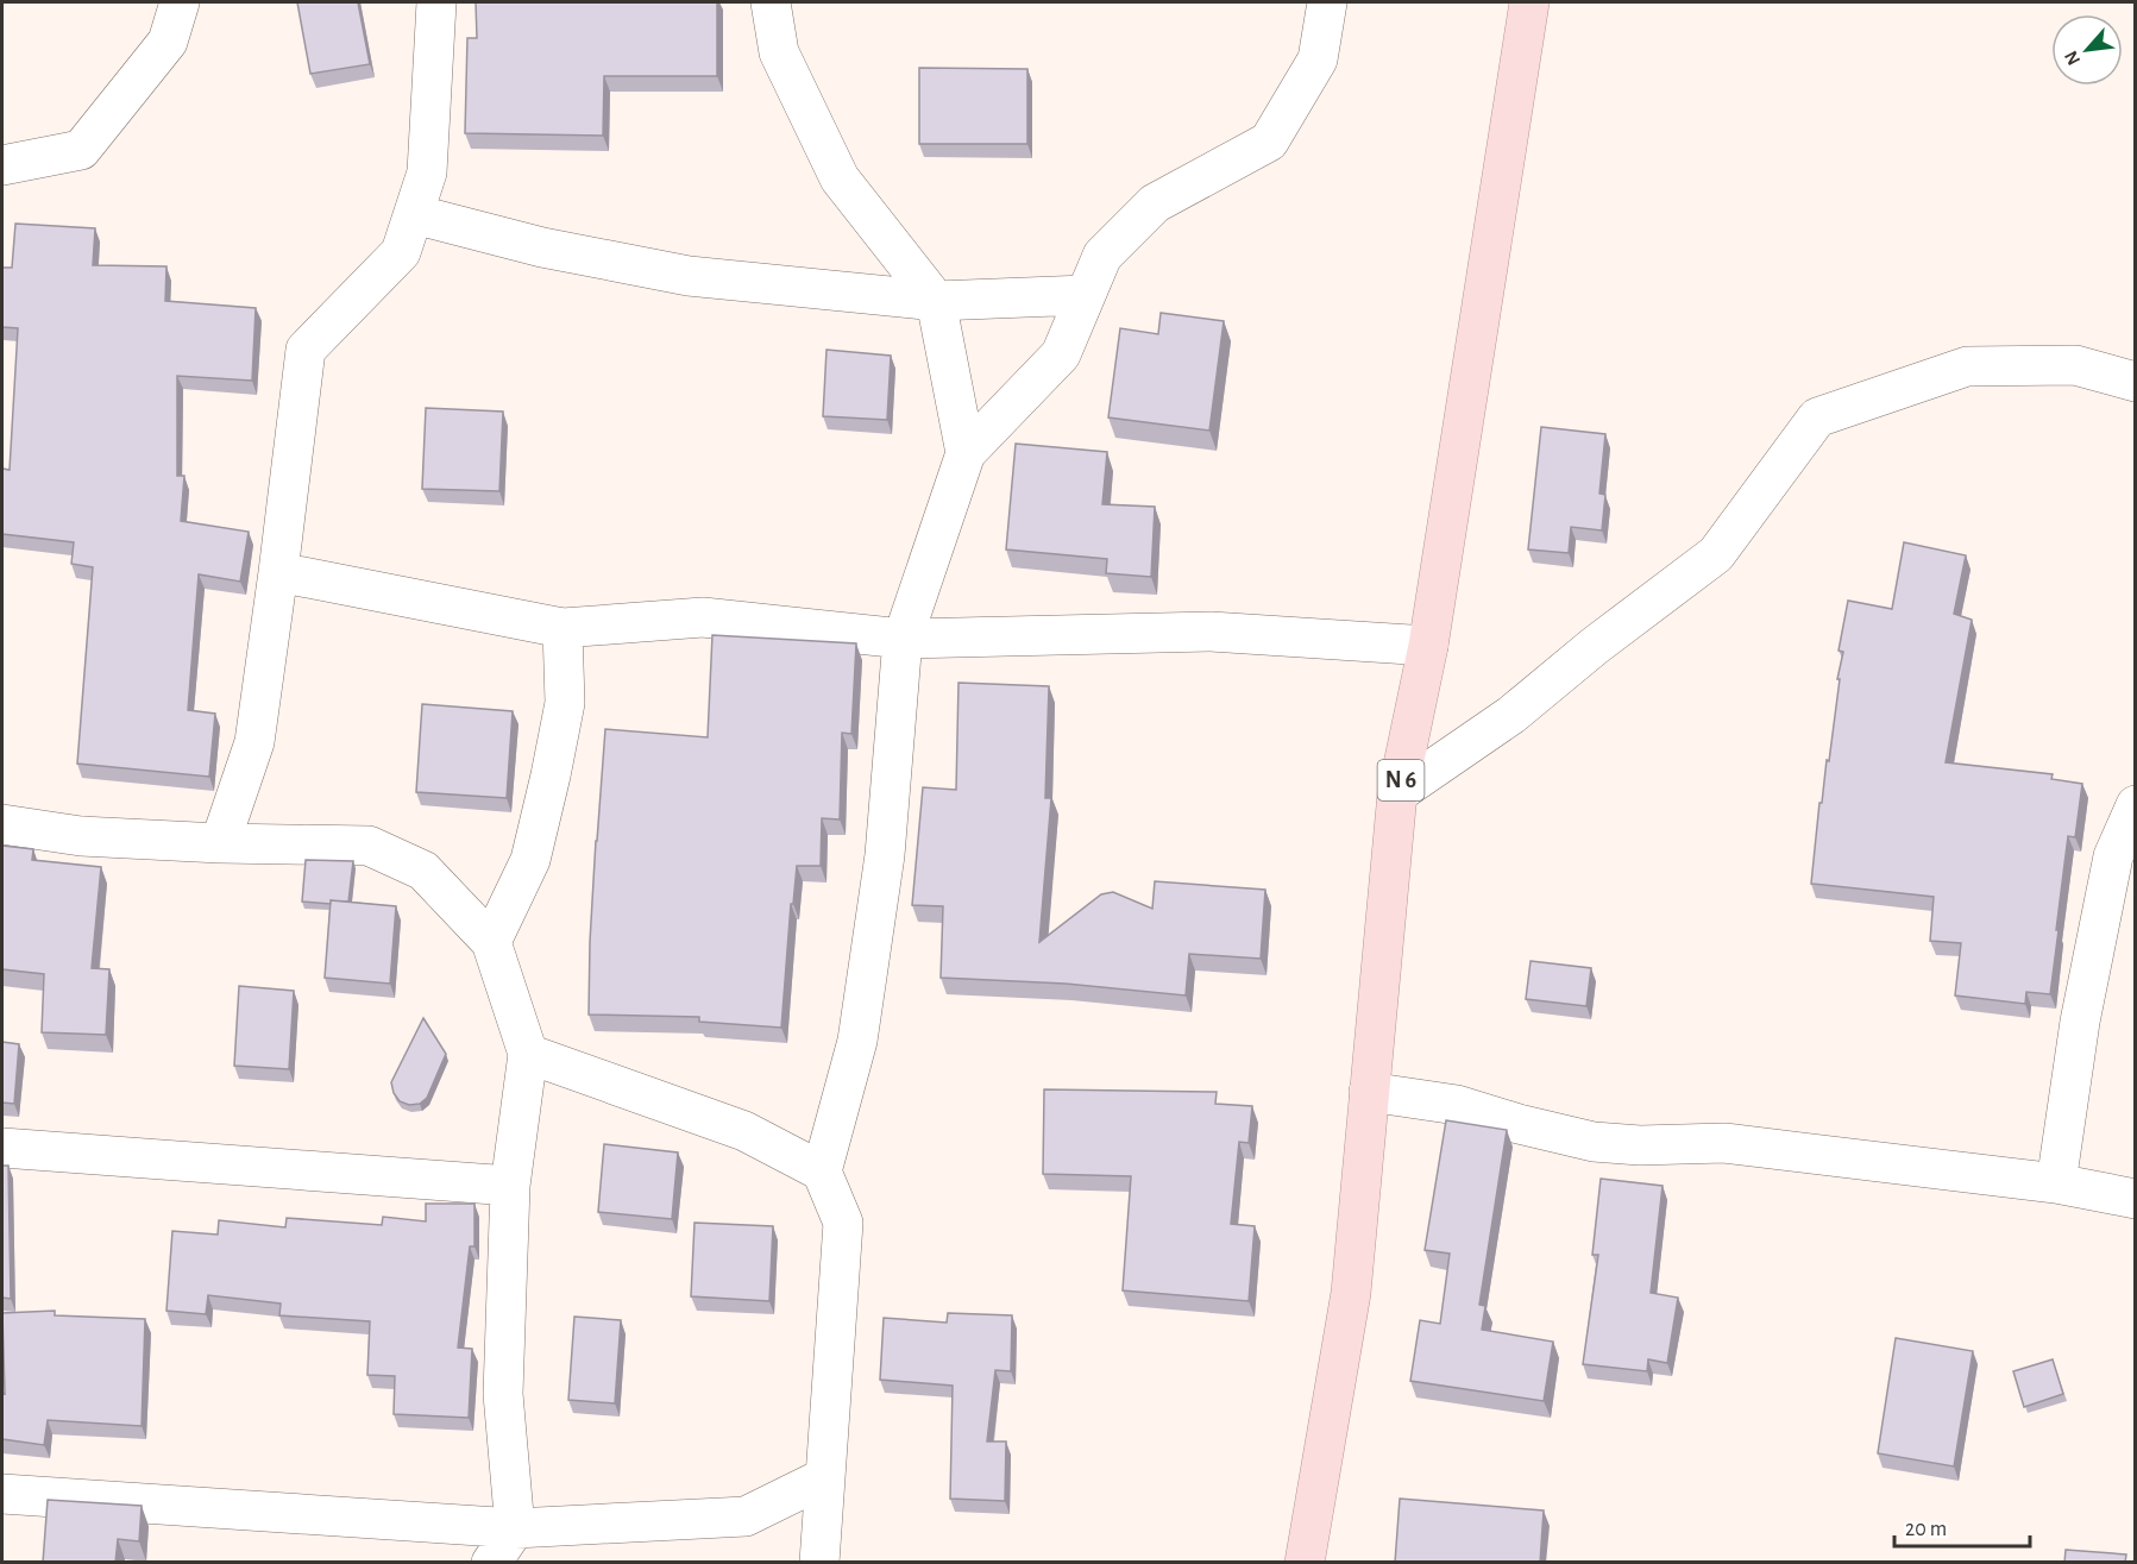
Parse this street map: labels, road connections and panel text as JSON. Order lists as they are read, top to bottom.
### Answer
{
  "streets": {
    "main road": ["N 6"]
  },
  "scale_bar": "20 m",
  "north": "bottom left"
}
